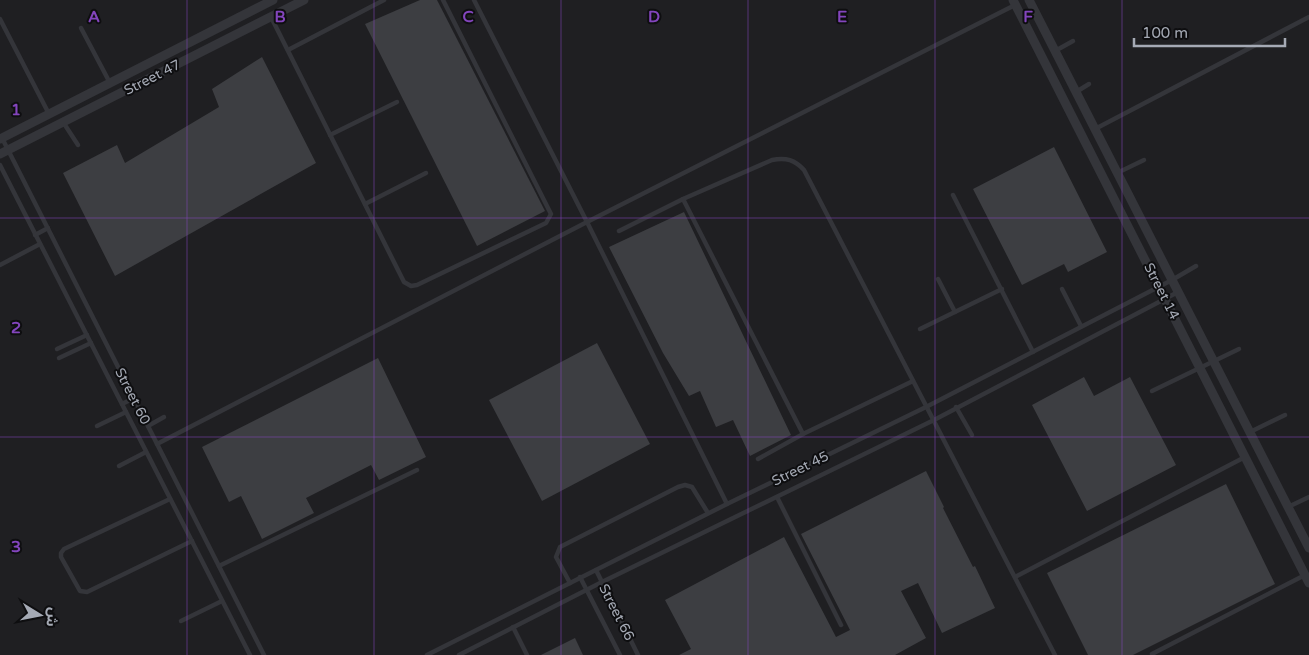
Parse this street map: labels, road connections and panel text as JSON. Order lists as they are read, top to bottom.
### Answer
{
  "streets": {
    "street": ["Street 47", "Street 14"],
    "lane": ["Street 60", "Street 45", "Street 66"]
  },
  "crossings": [
    ["Street 47", "Street 60"],
    ["Street 14", "Street 45"],
    ["Street 45", "Street 66"]
  ],
  "scale_bar": "100 m",
  "north": "right",
  "grid": {
    "columns": [
      "A",
      "B",
      "C",
      "D",
      "E",
      "F"
    ],
    "rows": ["1", "2", "3"]
  }
}
